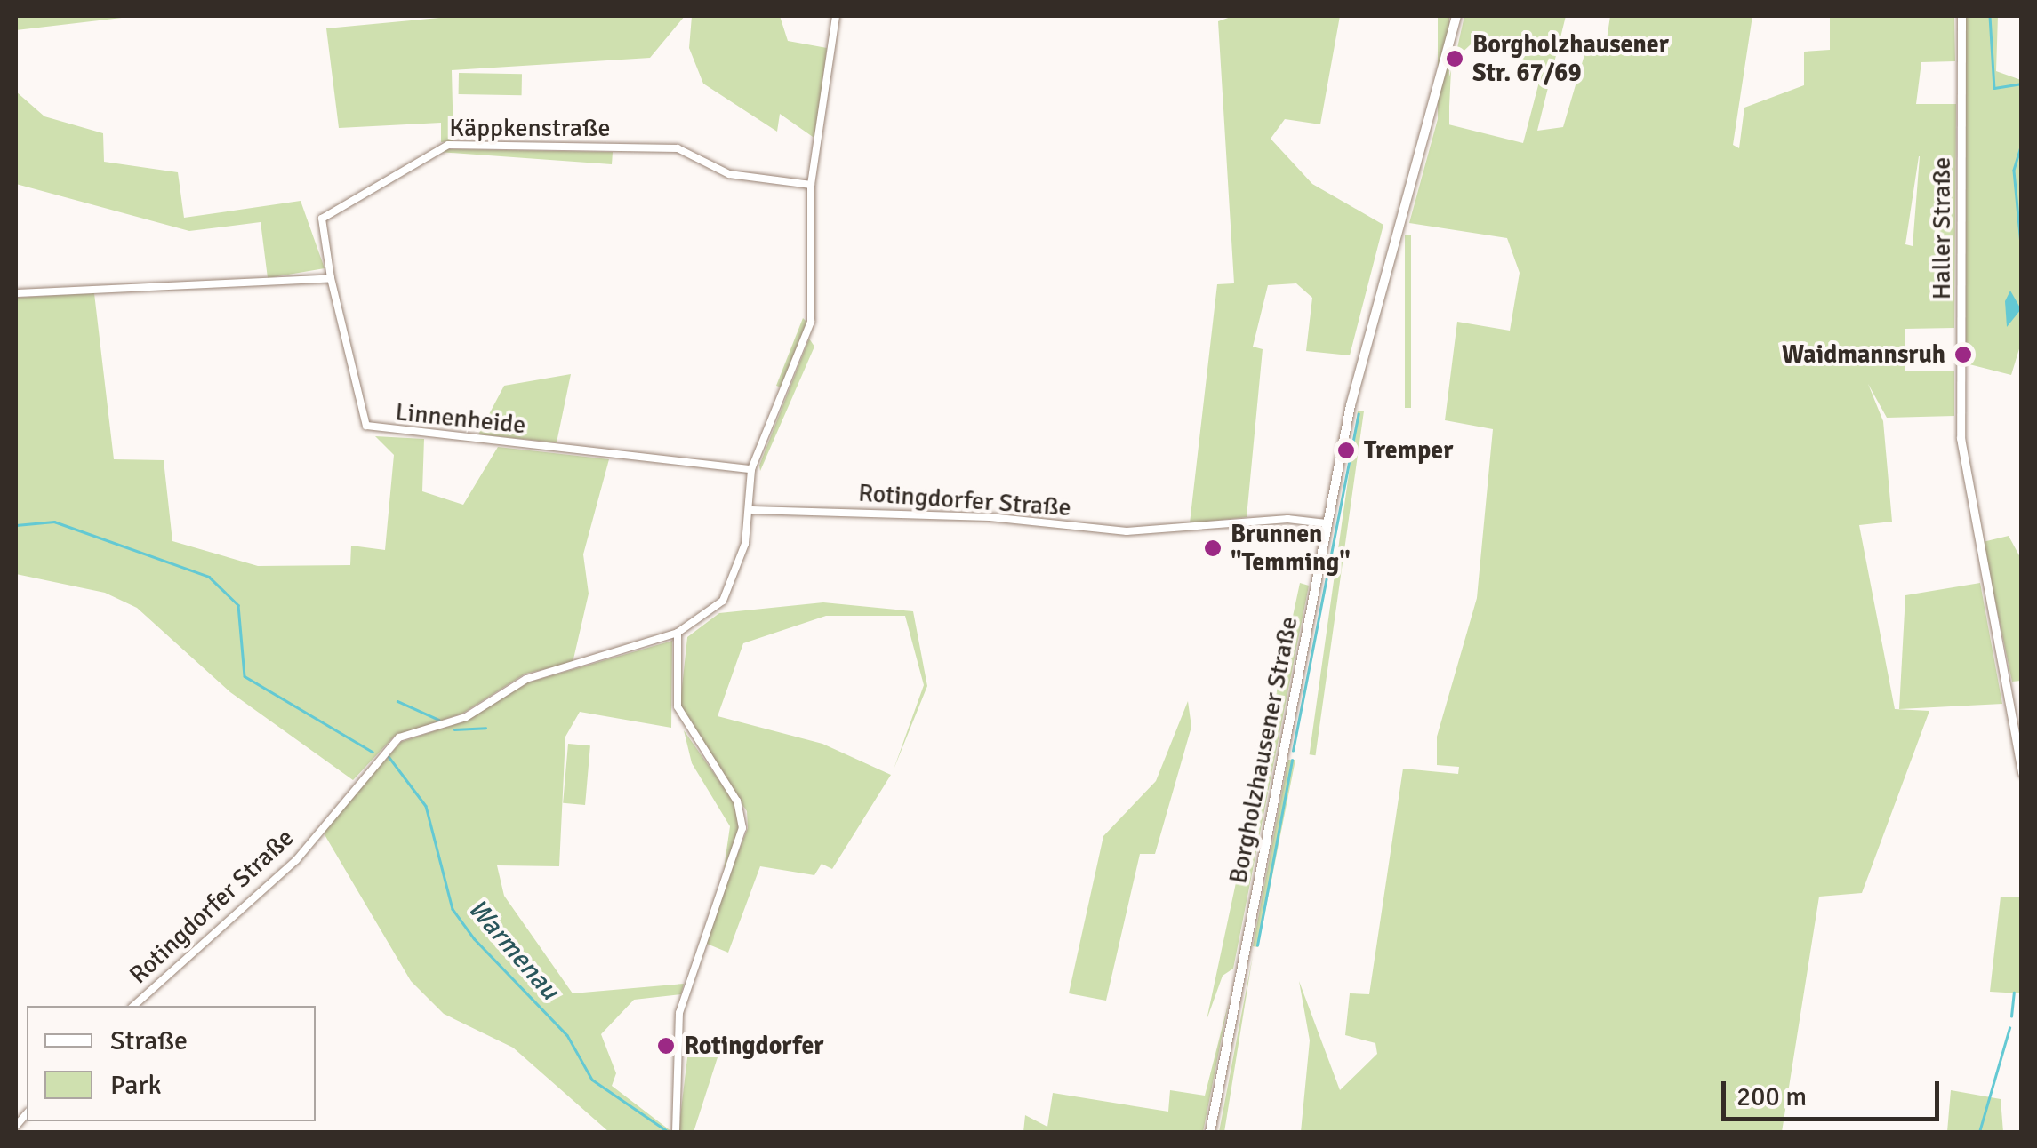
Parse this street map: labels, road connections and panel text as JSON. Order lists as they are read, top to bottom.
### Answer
{
  "streets": {
    "main road": ["Borgholzhausener Straße"],
    "street": [
      "Käppkenstraße",
      "Haller Straße",
      "Linnenheide",
      "Rotingdorfer Straße"
    ]
  },
  "crossings": [
    ["Käppkenstraße", "Linnenheide"],
    ["Rotingdorfer Straße", "Borgholzhausener Straße"]
  ],
  "water": ["Warmenau"],
  "places": [
    "Borgholzhausener Str. 67/69",
    "Waidmannsruh",
    "Tremper",
    "Brunnen \"Temming\"",
    "Rotingdorfer"
  ],
  "legend": ["Straße", "Park"],
  "scale_bar": "200 m"
}
